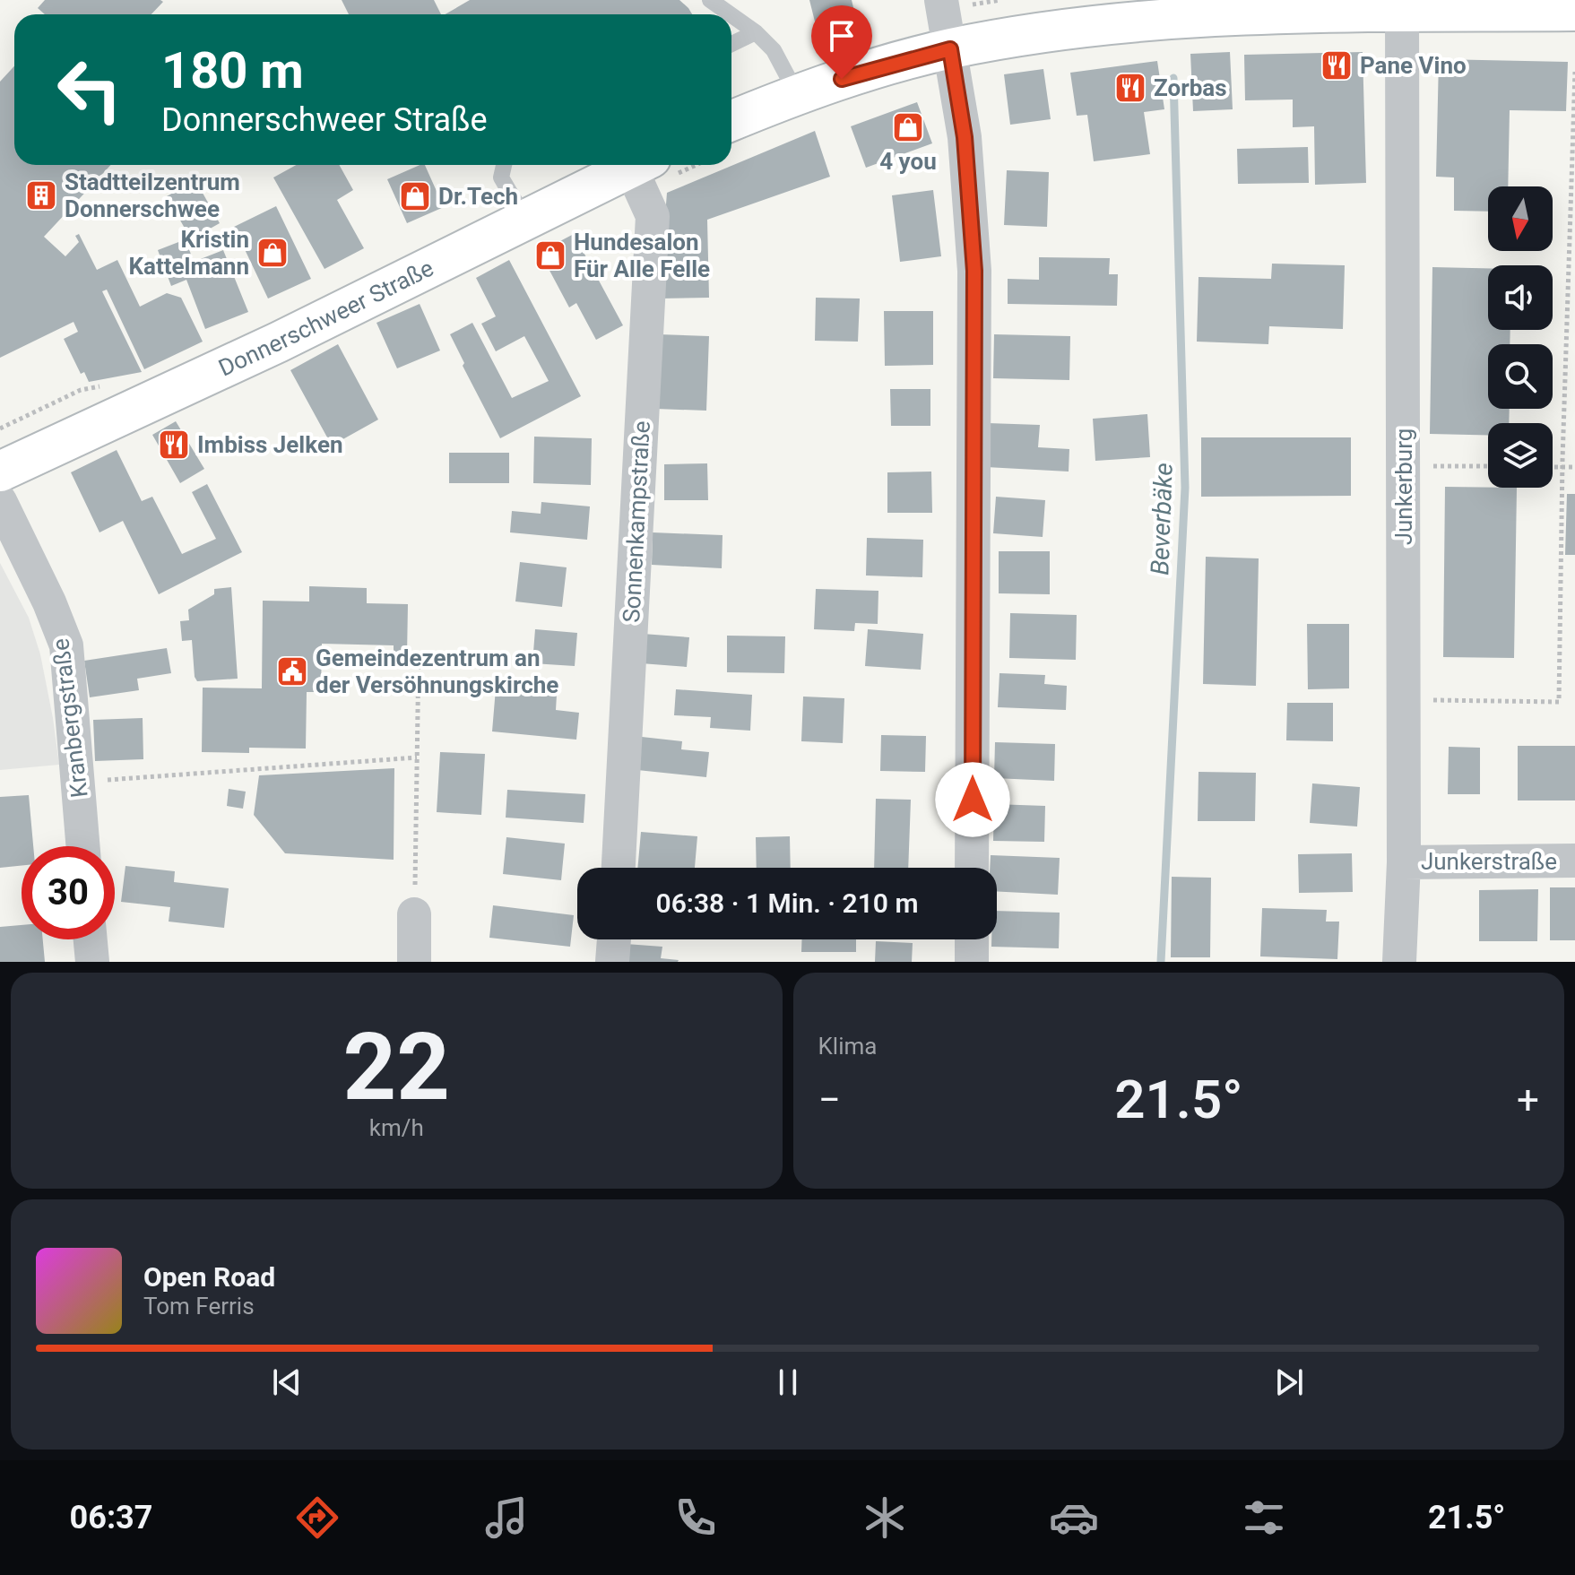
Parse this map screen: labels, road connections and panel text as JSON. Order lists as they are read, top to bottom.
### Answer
{
  "streets": {
    "main road": ["Donnerschweer Straße"],
    "street": [
      "Junkerburg",
      "Sonnenkampstraße",
      "Kranbergstraße",
      "Junkerstraße"
    ]
  },
  "crossings": [
    ["Junkerburg", "Junkerstraße"]
  ],
  "water": ["Beverbäke"],
  "places": {
    "restaurant": ["Pane Vino", "Zorbas", "Imbiss Jelken"],
    "shop": [
      "4 you",
      "Dr.Tech",
      "Kristin Kattelmann",
      "Hundesalon Für Alle Felle"
    ],
    "building": ["Stadtteilzentrum Donnerschwee"],
    "public building": ["Gemeindezentrum an der Versöhnungskirche"]
  },
  "north": "bottom",
  "page": {
    "turn": ["180 m", "Donnerschweer Straße"],
    "limit": "30",
    "trip": "06:38 · 1 Min. · 210 m",
    "tile": [
      ["22", "km/h"],
      "Klima"
    ],
    "heat": ["−", "21.5°", "+"],
    "song": ["Open Road", "Tom Ferris"],
    "tabs": ["06:37", "21.5°"]
  }
}
